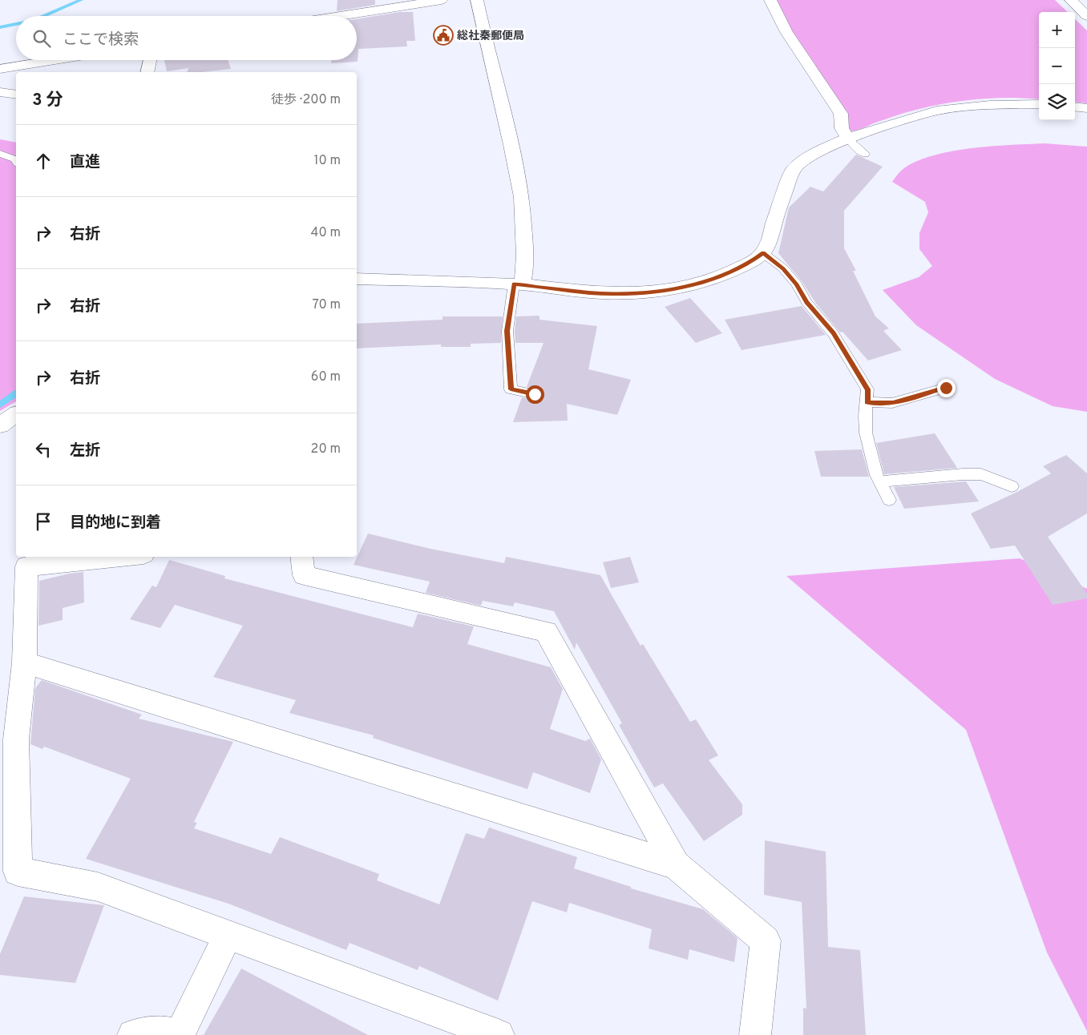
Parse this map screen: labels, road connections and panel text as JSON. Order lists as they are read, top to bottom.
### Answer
{
  "places": {
    "public building": ["総社秦郵便局"]
  },
  "page": {
    "map_buttons": ["+", "−"],
    "search": "ここで検索",
    "heading": ["3 分", "徒歩 · 200 m"],
    "list": [
      ["直進", "10 m"],
      ["右折", "40 m"],
      ["右折", "70 m"],
      ["右折", "60 m"],
      ["左折", "20 m"],
      "目的地に到着"
    ]
  }
}
